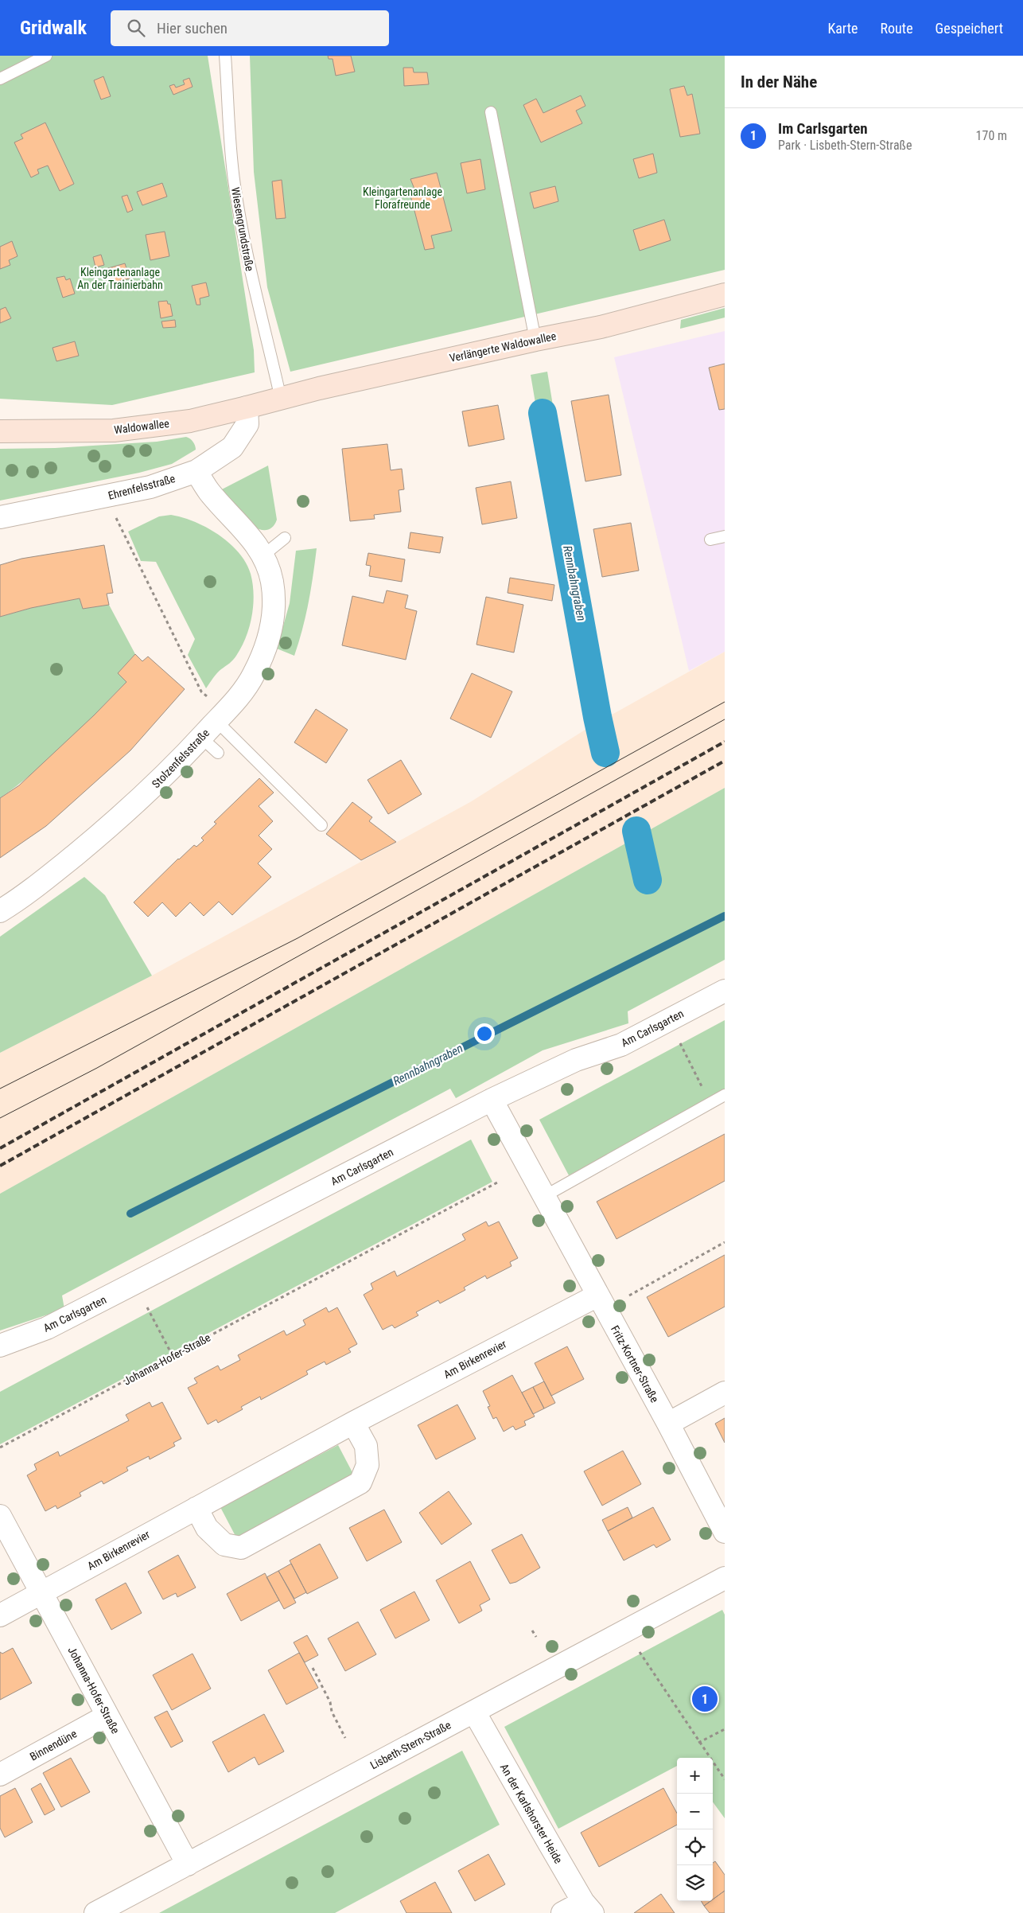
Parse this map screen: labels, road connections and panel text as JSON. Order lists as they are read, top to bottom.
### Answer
{
  "streets": {
    "street": [
      "Verlängerte Waldowallee",
      "Waldowallee",
      "Ehrenfelsstraße",
      "Stolzenfelsstraße",
      "Am Carlsgarten",
      "Johanna-Hofer-Straße",
      "Am Birkenrevier",
      "Fritz-Kortner-Straße",
      "Binnendüne",
      "Lisbeth-Stern-Straße",
      "An der Karlshorster Heide"
    ],
    "lane": ["Wiesengrundstraße"]
  },
  "crossings": [
    ["Wiesengrundstraße", "Verlängerte Waldowallee"],
    ["Wiesengrundstraße", "Waldowallee"],
    ["Verlängerte Waldowallee", "Waldowallee"],
    ["Waldowallee", "Ehrenfelsstraße"],
    ["Ehrenfelsstraße", "Stolzenfelsstraße"],
    ["Am Carlsgarten", "Fritz-Kortner-Straße"],
    ["Johanna-Hofer-Straße", "Am Birkenrevier"],
    ["Johanna-Hofer-Straße", "Binnendüne"],
    ["Johanna-Hofer-Straße", "Lisbeth-Stern-Straße"],
    ["Am Birkenrevier", "Fritz-Kortner-Straße"],
    ["Lisbeth-Stern-Straße", "An der Karlshorster Heide"]
  ],
  "water": ["Rennbahngraben"],
  "parks": ["Kleingartenanlage Florafreunde", "Kleingartenanlage An der Trainierbahn"],
  "page": {
    "header": "Gridwalk",
    "search": "Hier suchen",
    "nav": ["Karte", "Route", "Gespeichert"],
    "heading": "In der Nähe",
    "list": [
      {
        "mark": "1",
        "name": "Im Carlsgarten",
        "note": "Park · Lisbeth-Stern-Straße",
        "value": "170 m"
      }
    ],
    "pins": "1",
    "map_buttons": ["+", "−"]
  }
}
